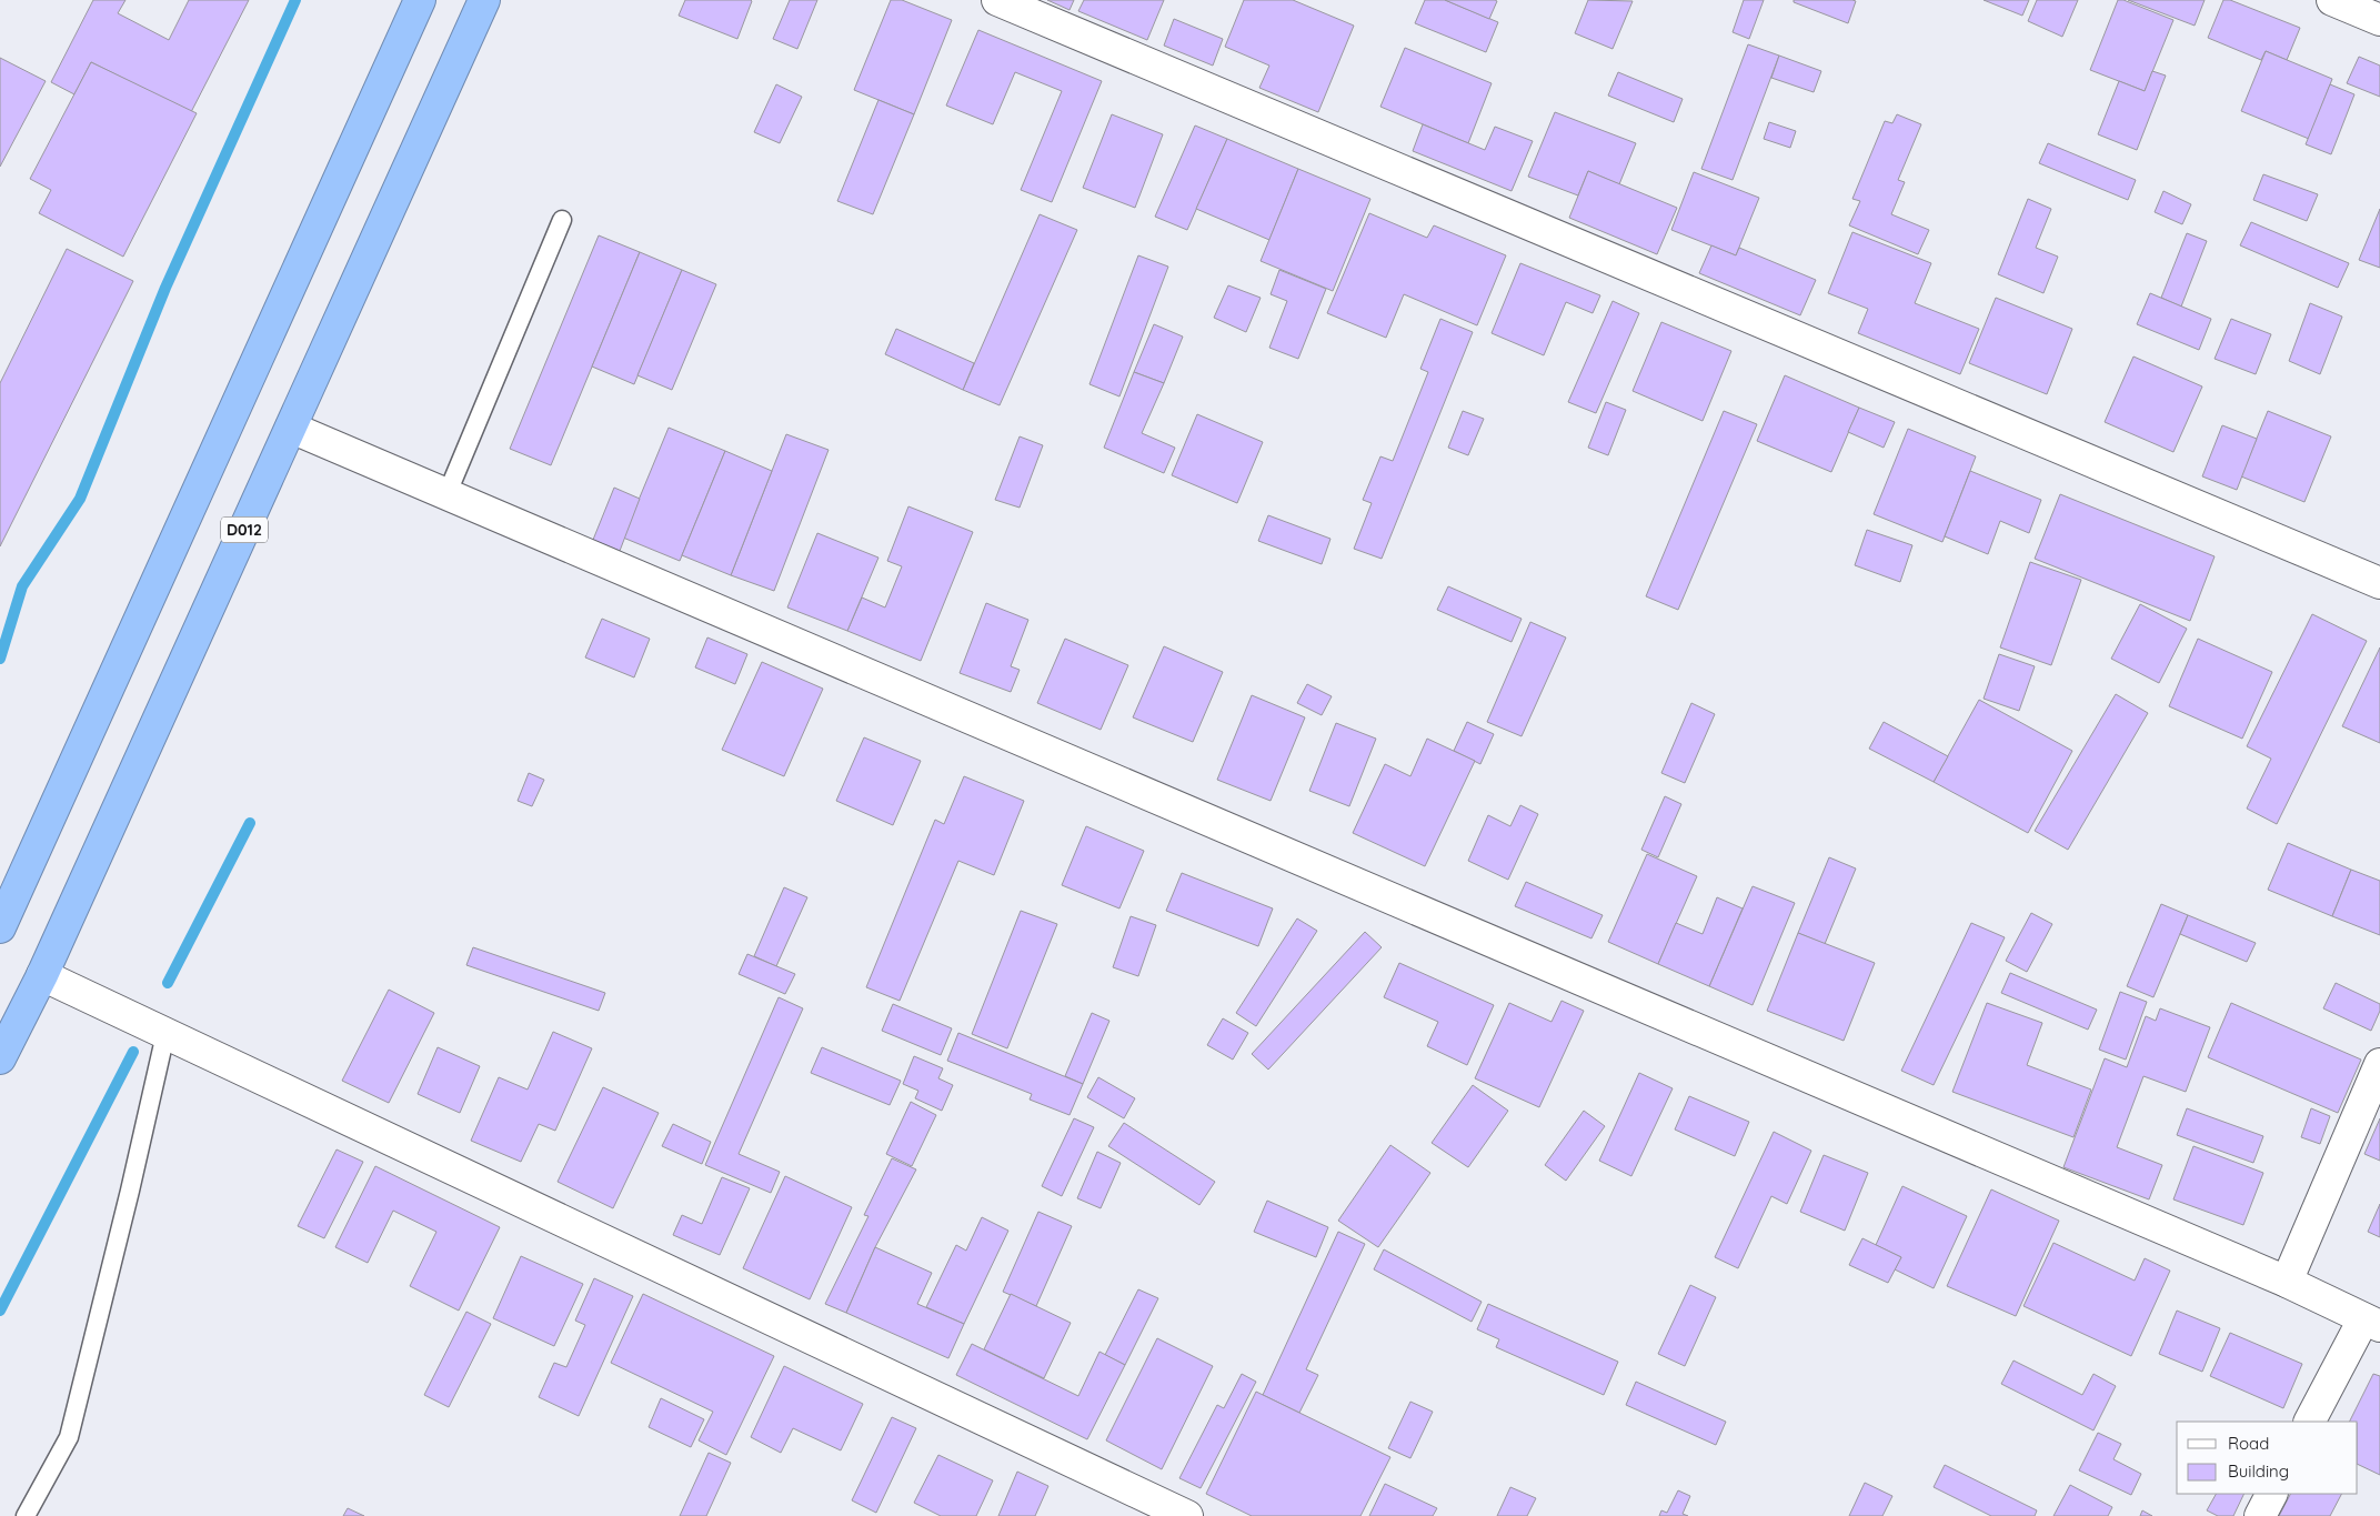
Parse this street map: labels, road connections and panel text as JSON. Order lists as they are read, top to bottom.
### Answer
{
  "streets": {
    "highway": ["D012"]
  },
  "legend": ["Road", "Building"]
}
